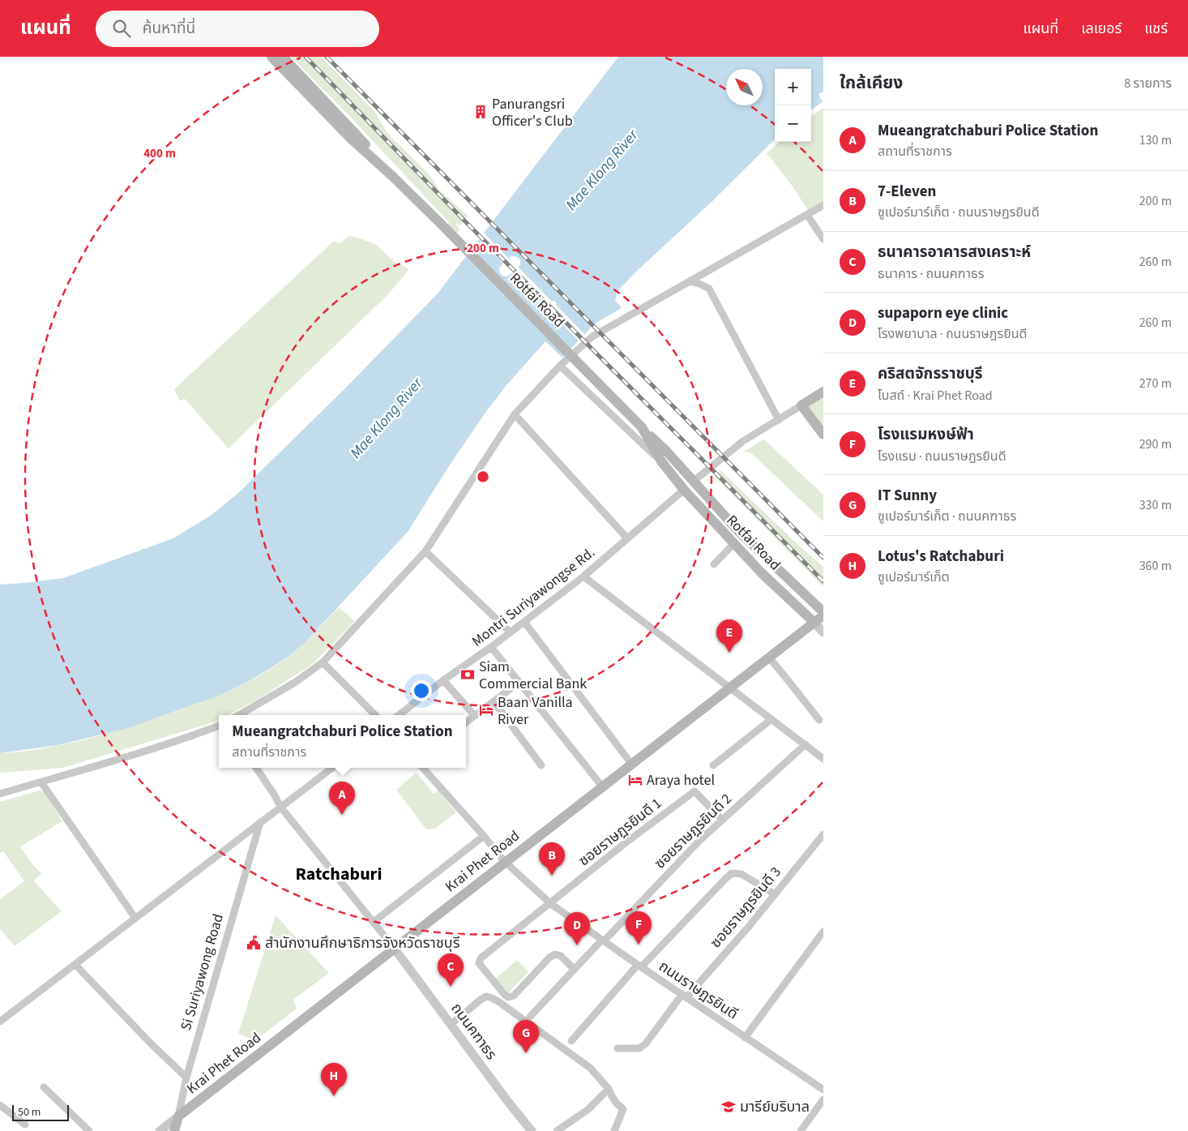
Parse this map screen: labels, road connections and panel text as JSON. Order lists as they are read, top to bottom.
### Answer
{
  "streets": {
    "main road": ["Rotfai Road", "Krai Phet Road", "Si Suriyawong Road"],
    "street": [
      "Montri Suriyawongse Rd.",
      "ซอยราษฎรยินดี 2",
      "ซอยราษฎรยินดี 1",
      "ซอยราษฎรยินดี 3",
      "ถนนราษฎรยินดี",
      "ถนนคฑาธร"
    ]
  },
  "crossings": [
    ["Rotfai Road", "Montri Suriyawongse Rd."],
    ["Rotfai Road", "Krai Phet Road"],
    ["ซอยราษฎรยินดี 2", "ซอยราษฎรยินดี 1"],
    ["ซอยราษฎรยินดี 2", "ถนนราษฎรยินดี"],
    ["ซอยราษฎรยินดี 1", "ถนนราษฎรยินดี"],
    ["Krai Phet Road", "Si Suriyawong Road"],
    ["Krai Phet Road", "ถนนราษฎรยินดี"],
    ["Krai Phet Road", "ถนนคฑาธร"],
    ["ซอยราษฎรยินดี 3", "ถนนราษฎรยินดี"]
  ],
  "districts": ["Ratchaburi"],
  "water": ["Mae Klong River"],
  "places": {
    "building": ["Panurangsri Officer's Club"],
    "bank": ["Siam Commercial Bank"],
    "hotel": ["Baan Vanilla River", "Araya hotel"],
    "public building": ["สำนักงานศึกษาธิการจังหวัดราชบุรี"],
    "school or university": ["มารีย์บริบาล"]
  },
  "scale_bar": "50 m",
  "north": "top left",
  "page": {
    "header": "แผนที่",
    "search": "ค้นหาที่นี่",
    "nav": ["แผนที่", "เลเยอร์", "แชร์"],
    "heading": ["ใกล้เคียง", "8 รายการ"],
    "map_buttons": ["+", "−"],
    "list": [
      {
        "mark": "A",
        "name": "Mueangratchaburi Police Station",
        "note": "สถานที่ราชการ",
        "value": "130 m"
      },
      {
        "mark": "B",
        "name": "7-Eleven",
        "note": "ซูเปอร์มาร์เก็ต · ถนนราษฎรยินดี",
        "value": "200 m"
      },
      {
        "mark": "C",
        "name": "ธนาคารอาคารสงเคราะห์",
        "note": "ธนาคาร · ถนนคฑาธร",
        "value": "260 m"
      },
      {
        "mark": "D",
        "name": "supaporn eye clinic",
        "note": "โรงพยาบาล · ถนนราษฎรยินดี",
        "value": "260 m"
      },
      {
        "mark": "E",
        "name": "คริสตจักรราชบุรี",
        "note": "โบสถ์ · Krai Phet Road",
        "value": "270 m"
      },
      {
        "mark": "F",
        "name": "โรงแรมหงษ์ฟ้า",
        "note": "โรงแรม · ถนนราษฎรยินดี",
        "value": "290 m"
      },
      {
        "mark": "G",
        "name": "IT Sunny",
        "note": "ซูเปอร์มาร์เก็ต · ถนนคฑาธร",
        "value": "330 m"
      },
      {
        "mark": "H",
        "name": "Lotus's Ratchaburi",
        "note": "ซูเปอร์มาร์เก็ต",
        "value": "360 m"
      }
    ],
    "pins": [
      "E",
      "A",
      "B",
      "F",
      "D",
      "C",
      "G",
      "H"
    ],
    "popup": ["Mueangratchaburi Police Station", "สถานที่ราชการ"],
    "scale": "50 m"
  },
  "rings": ["400 m", "200 m"]
}
